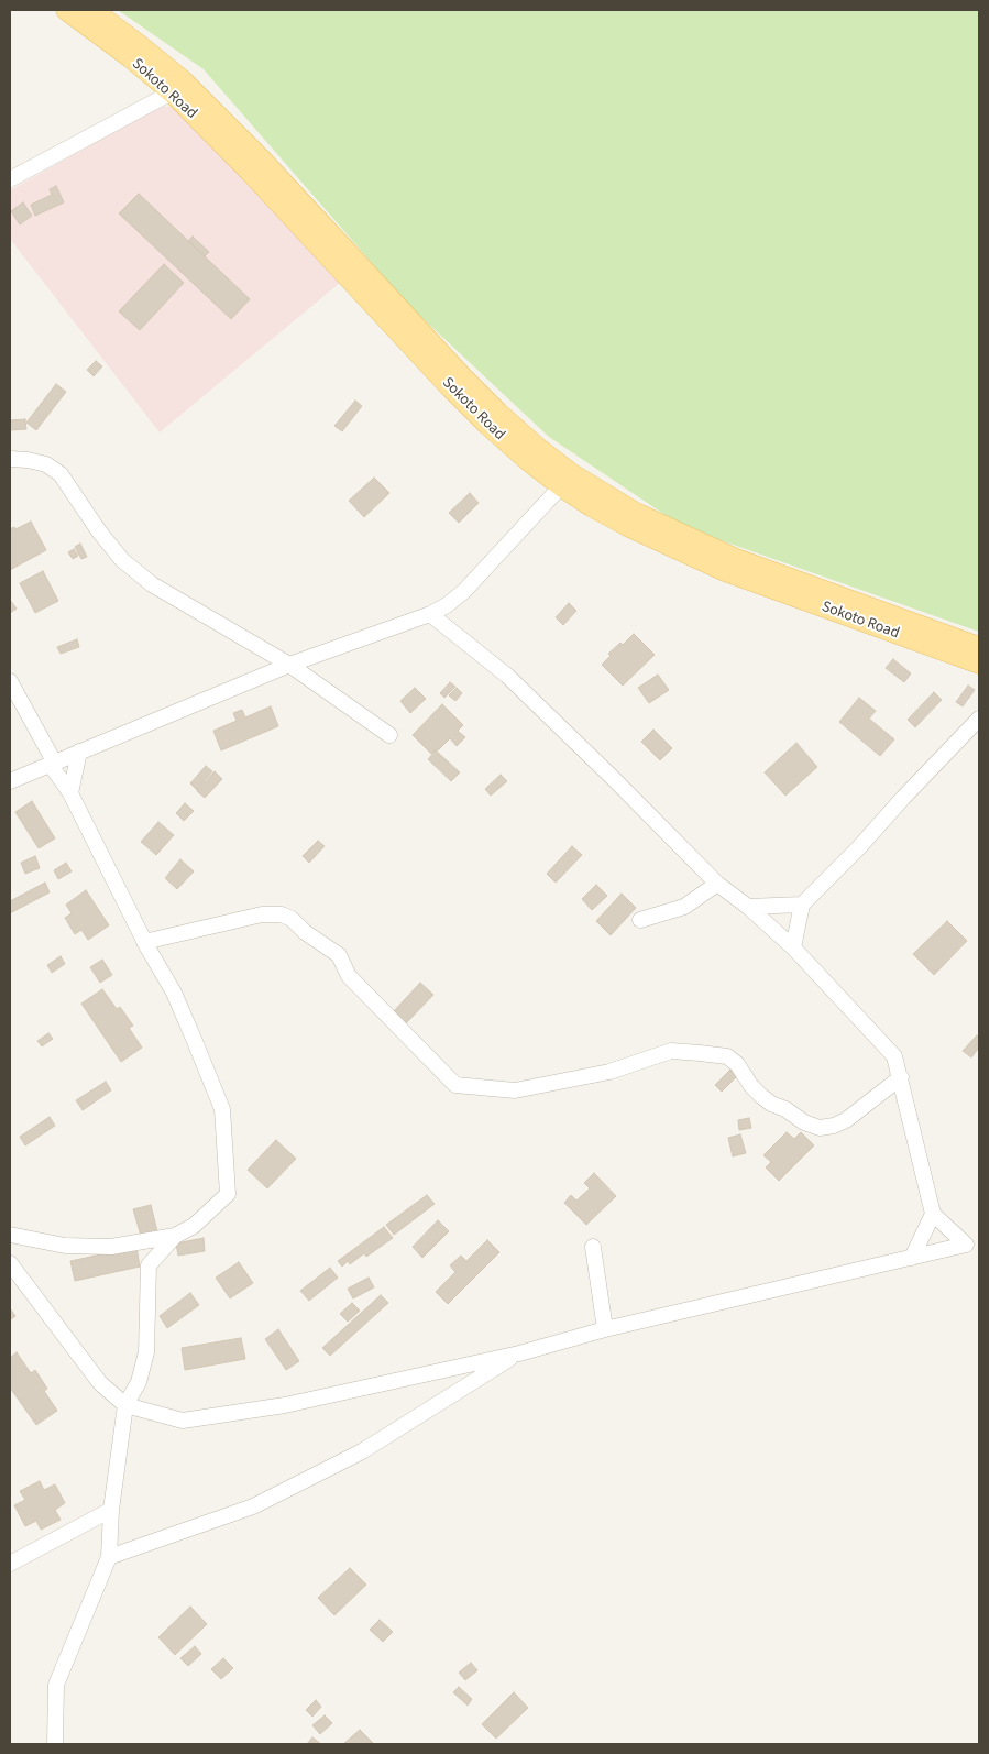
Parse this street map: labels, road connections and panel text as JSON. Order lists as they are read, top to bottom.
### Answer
{
  "streets": {
    "main road": ["Sokoto Road"]
  }
}
